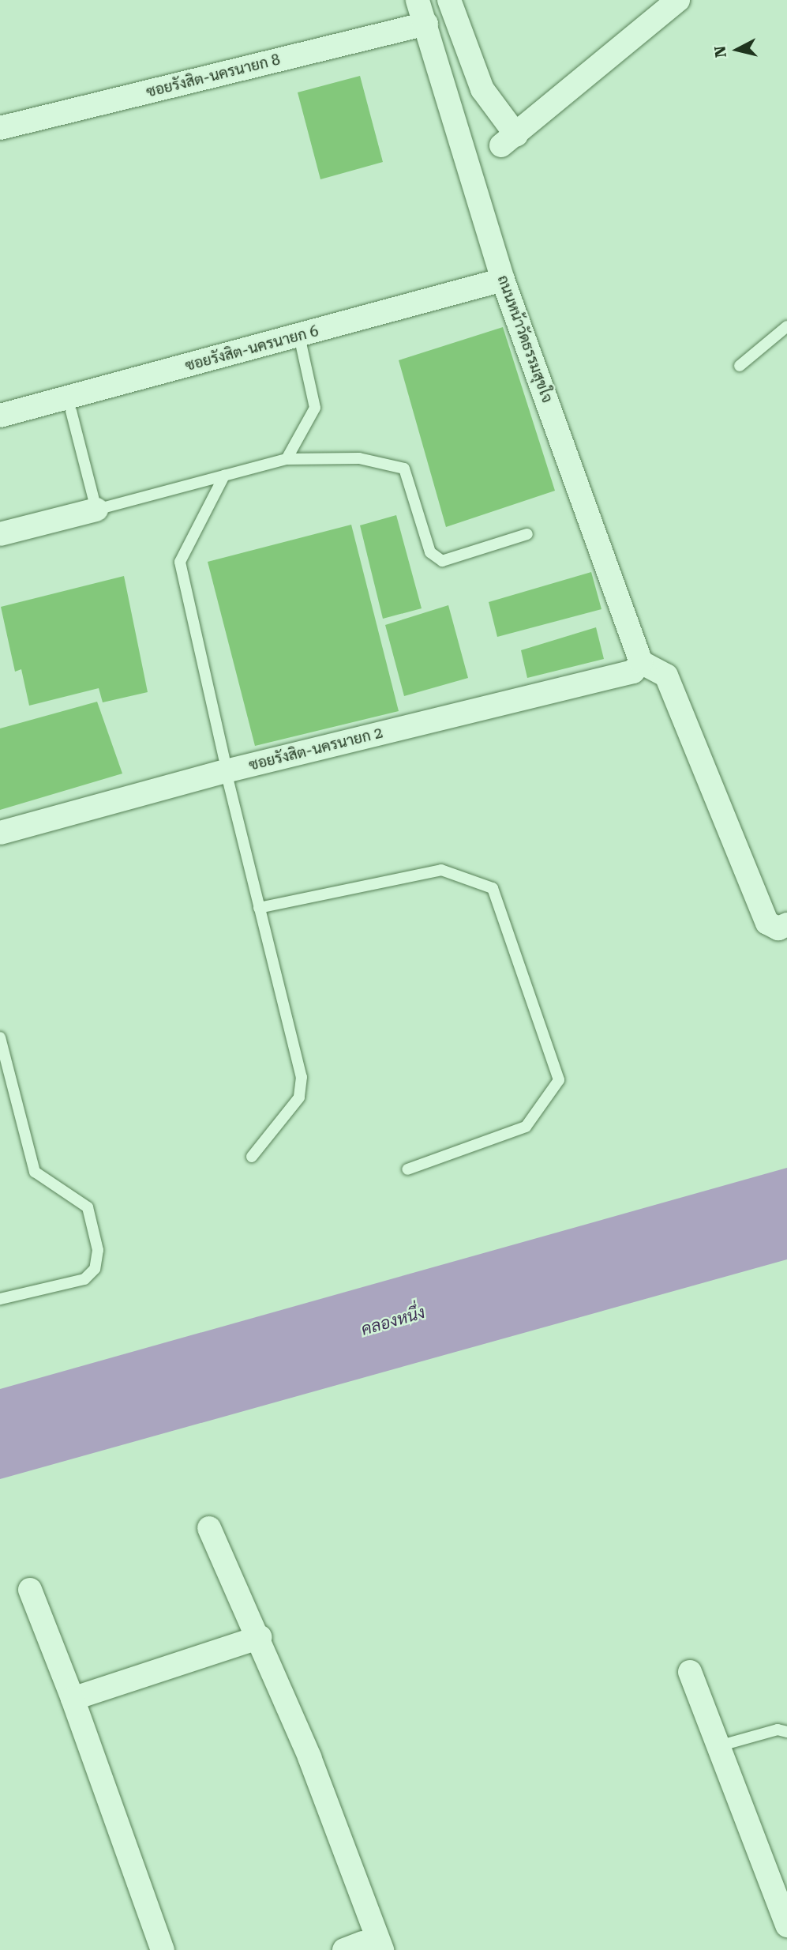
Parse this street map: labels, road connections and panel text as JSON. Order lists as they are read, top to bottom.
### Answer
{
  "streets": {
    "street": [
      "ซอยรังสิต-นครนายก 8",
      "ถนนหน้าวัดธรรมสุขใจ",
      "ซอยรังสิต-นครนายก 6",
      "ซอยรังสิต-นครนายก 2"
    ]
  },
  "crossings": [
    ["ซอยรังสิต-นครนายก 8", "ถนนหน้าวัดธรรมสุขใจ"],
    ["ถนนหน้าวัดธรรมสุขใจ", "ซอยรังสิต-นครนายก 6"],
    ["ถนนหน้าวัดธรรมสุขใจ", "ซอยรังสิต-นครนายก 2"]
  ],
  "water": ["คลองหนึ่ง"],
  "north": "left"
}
